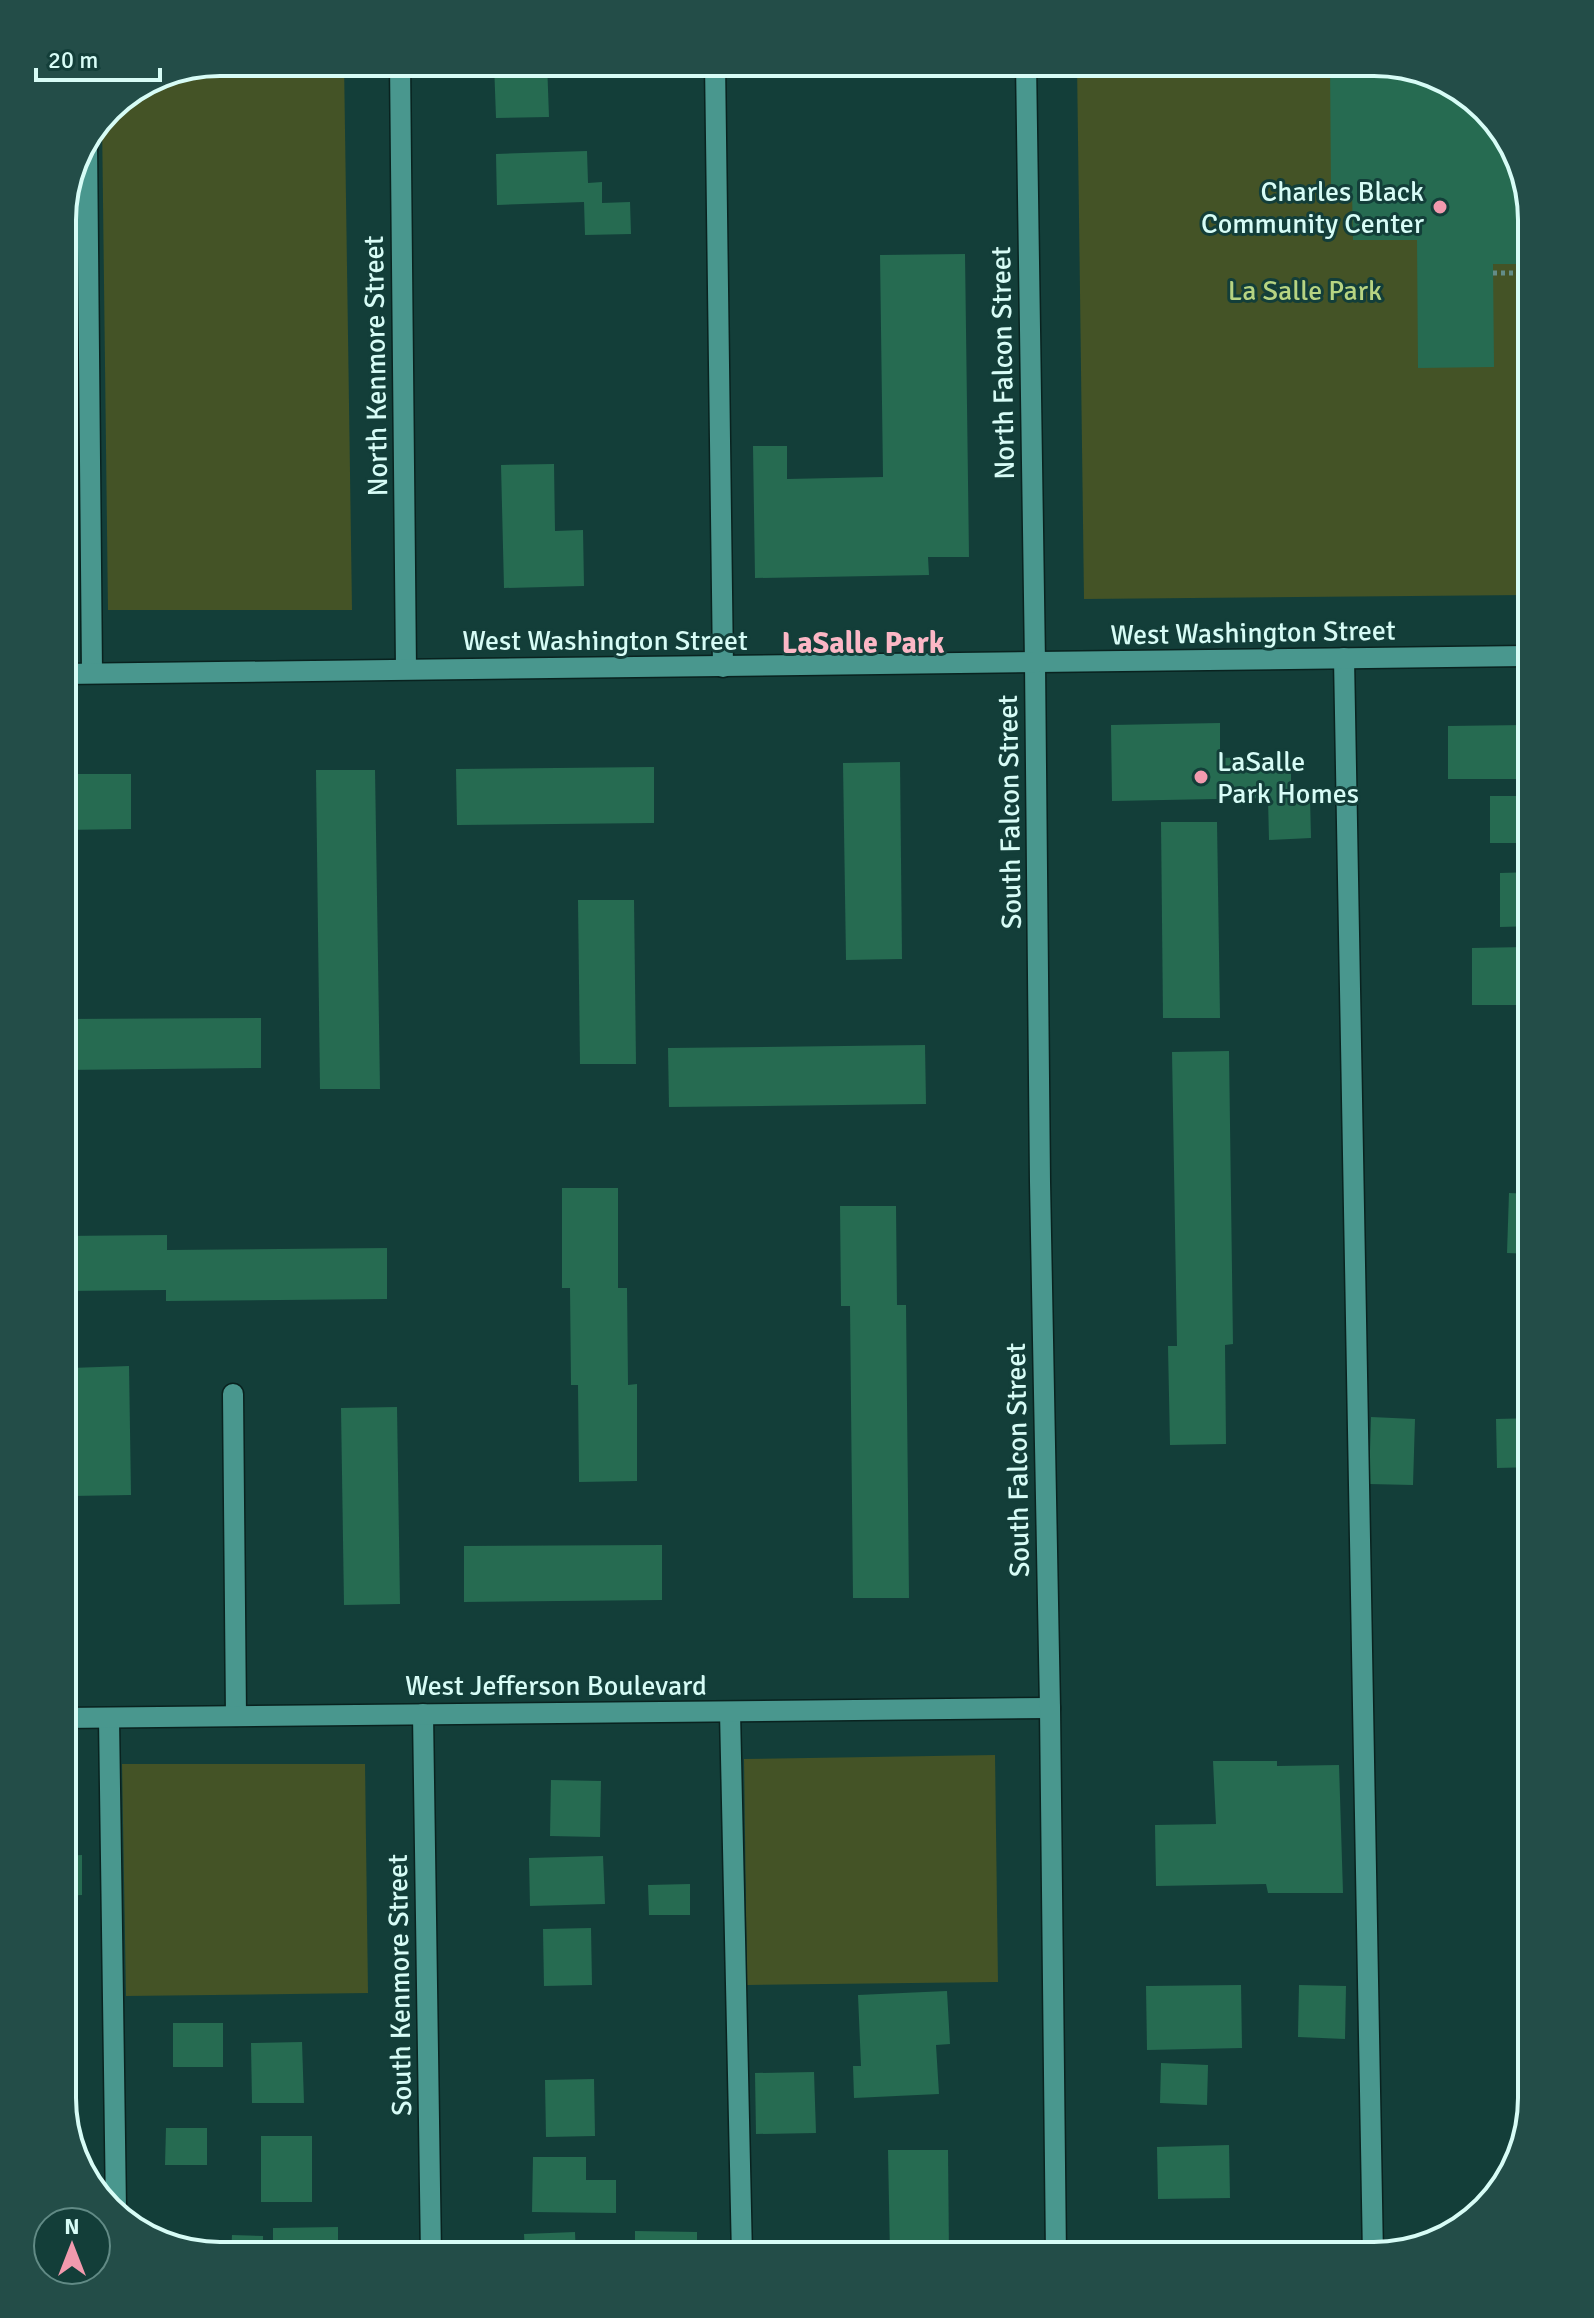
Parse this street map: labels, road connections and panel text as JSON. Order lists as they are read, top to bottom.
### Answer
{
  "streets": {
    "street": [
      "North Falcon Street",
      "North Kenmore Street",
      "West Washington Street",
      "South Falcon Street",
      "West Jefferson Boulevard",
      "South Kenmore Street"
    ]
  },
  "crossings": [
    ["North Falcon Street", "West Washington Street"],
    ["North Falcon Street", "South Falcon Street"],
    ["North Kenmore Street", "West Washington Street"],
    ["West Washington Street", "South Falcon Street"],
    ["South Falcon Street", "West Jefferson Boulevard"],
    ["West Jefferson Boulevard", "South Kenmore Street"]
  ],
  "districts": ["LaSalle Park"],
  "parks": ["La Salle Park"],
  "places": ["Charles Black Community Center", "LaSalle Park Homes"],
  "scale_bar": "20 m",
  "north": "top"
}
